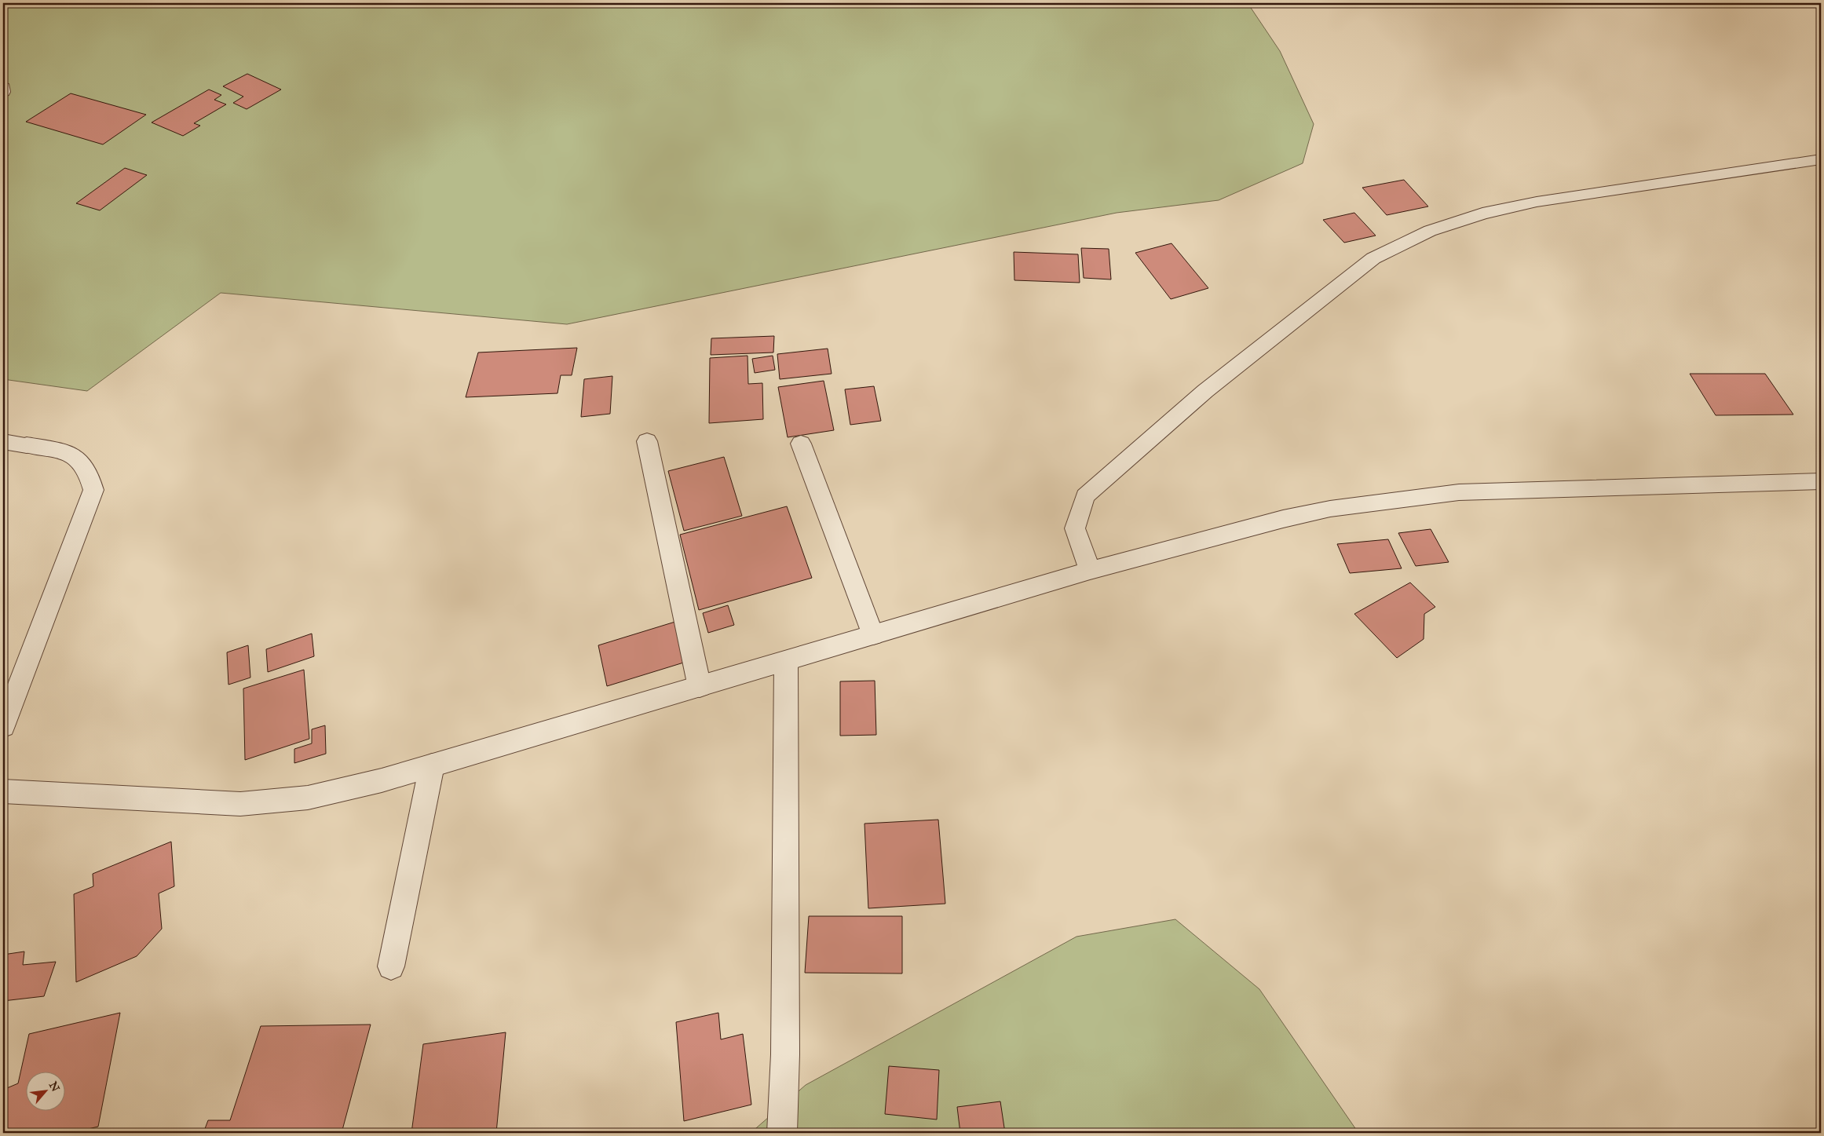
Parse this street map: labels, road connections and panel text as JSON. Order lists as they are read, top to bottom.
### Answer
{
  "north": "top right"
}
